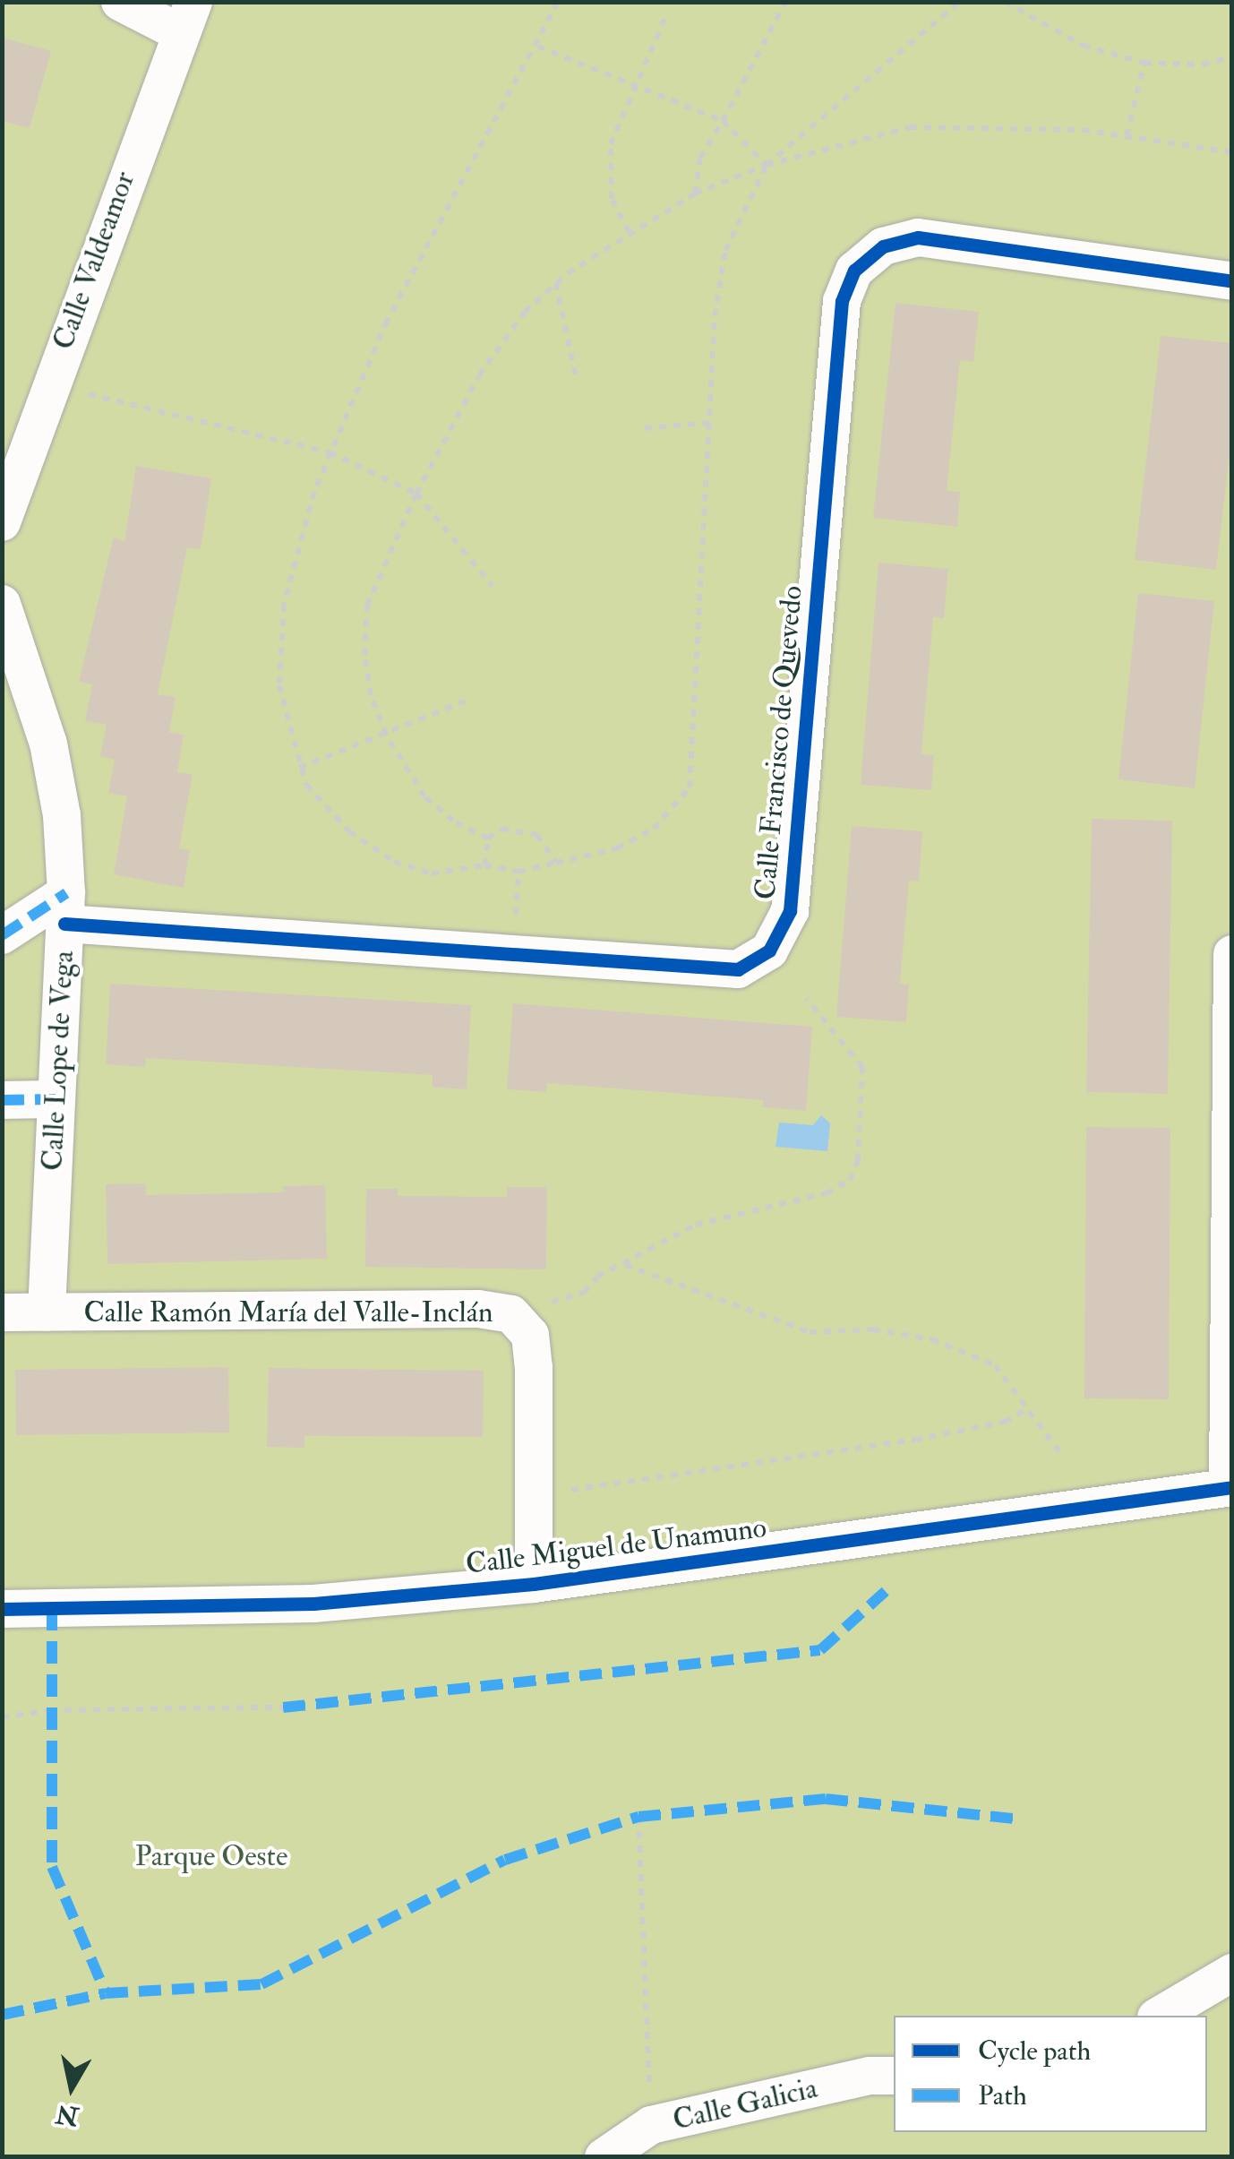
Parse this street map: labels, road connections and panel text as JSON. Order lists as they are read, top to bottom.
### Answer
{
  "streets": {
    "street": [
      "Calle Valdeamor",
      "Calle Francisco de Quevedo",
      "Calle Lope de Vega",
      "Calle Ramón María del Valle-Inclán",
      "Calle Miguel de Unamuno",
      "Calle Galicia"
    ]
  },
  "crossings": [
    ["Calle Francisco de Quevedo", "Calle Lope de Vega"],
    ["Calle Lope de Vega", "Calle Ramón María del Valle-Inclán"],
    ["Calle Ramón María del Valle-Inclán", "Calle Miguel de Unamuno"]
  ],
  "parks": ["Parque Oeste"],
  "legend": ["Cycle path", "Path"],
  "north": "bottom"
}
